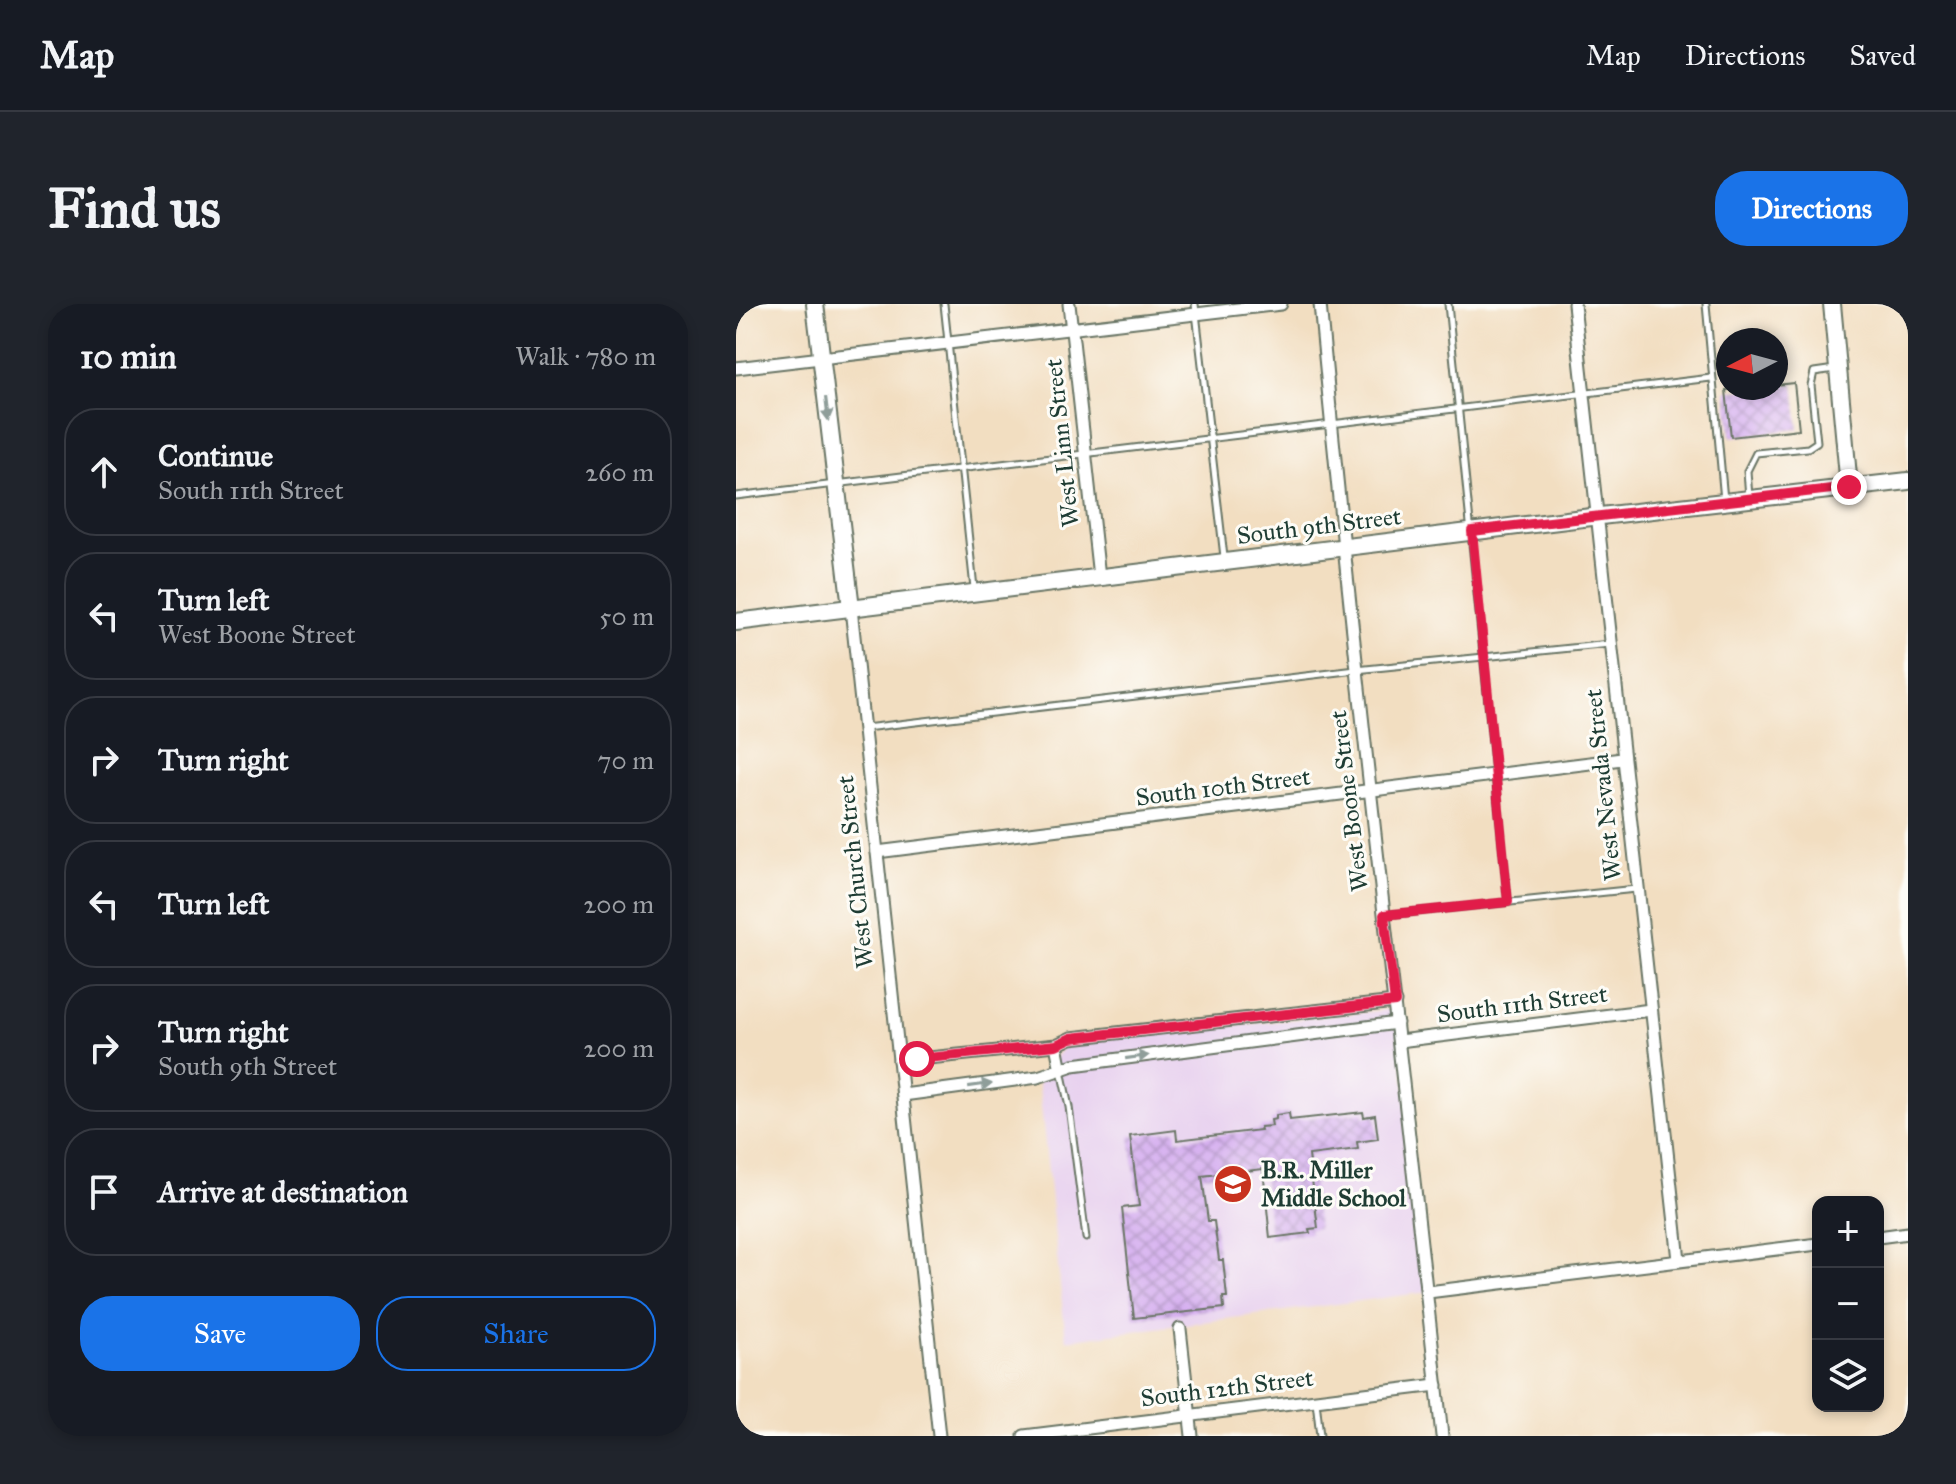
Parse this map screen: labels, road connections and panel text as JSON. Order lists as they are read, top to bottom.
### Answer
{
  "streets": {
    "main road": ["South 9th Street", "West Church Street"],
    "street": [
      "West Linn Street",
      "West Nevada Street",
      "South 10th Street",
      "West Boone Street",
      "South 11th Street",
      "South 12th Street"
    ]
  },
  "crossings": [
    ["West Linn Street", "South 9th Street"],
    ["South 9th Street", "West Nevada Street"],
    ["South 9th Street", "West Boone Street"],
    ["South 9th Street", "West Church Street"],
    ["West Nevada Street", "South 10th Street"],
    ["West Nevada Street", "South 11th Street"],
    ["South 10th Street", "West Boone Street"],
    ["South 10th Street", "West Church Street"],
    ["West Boone Street", "South 11th Street"],
    ["West Boone Street", "South 12th Street"]
  ],
  "places": {
    "school or university": ["B.R. Miller Middle School"]
  },
  "north": "left",
  "page": {
    "header": "Map",
    "nav": ["Map", "Directions", "Saved"],
    "buttons": [
      "Directions",
      ["Save", "Share"]
    ],
    "title": "Find us",
    "heading": ["10 min", "Walk · 780 m"],
    "list": [
      ["Continue", "South 11th Street", "260 m"],
      ["Turn left", "West Boone Street", "50 m"],
      ["Turn right", "70 m"],
      ["Turn left", "200 m"],
      ["Turn right", "South 9th Street", "200 m"],
      "Arrive at destination"
    ],
    "map_buttons": ["+", "−"]
  }
}
